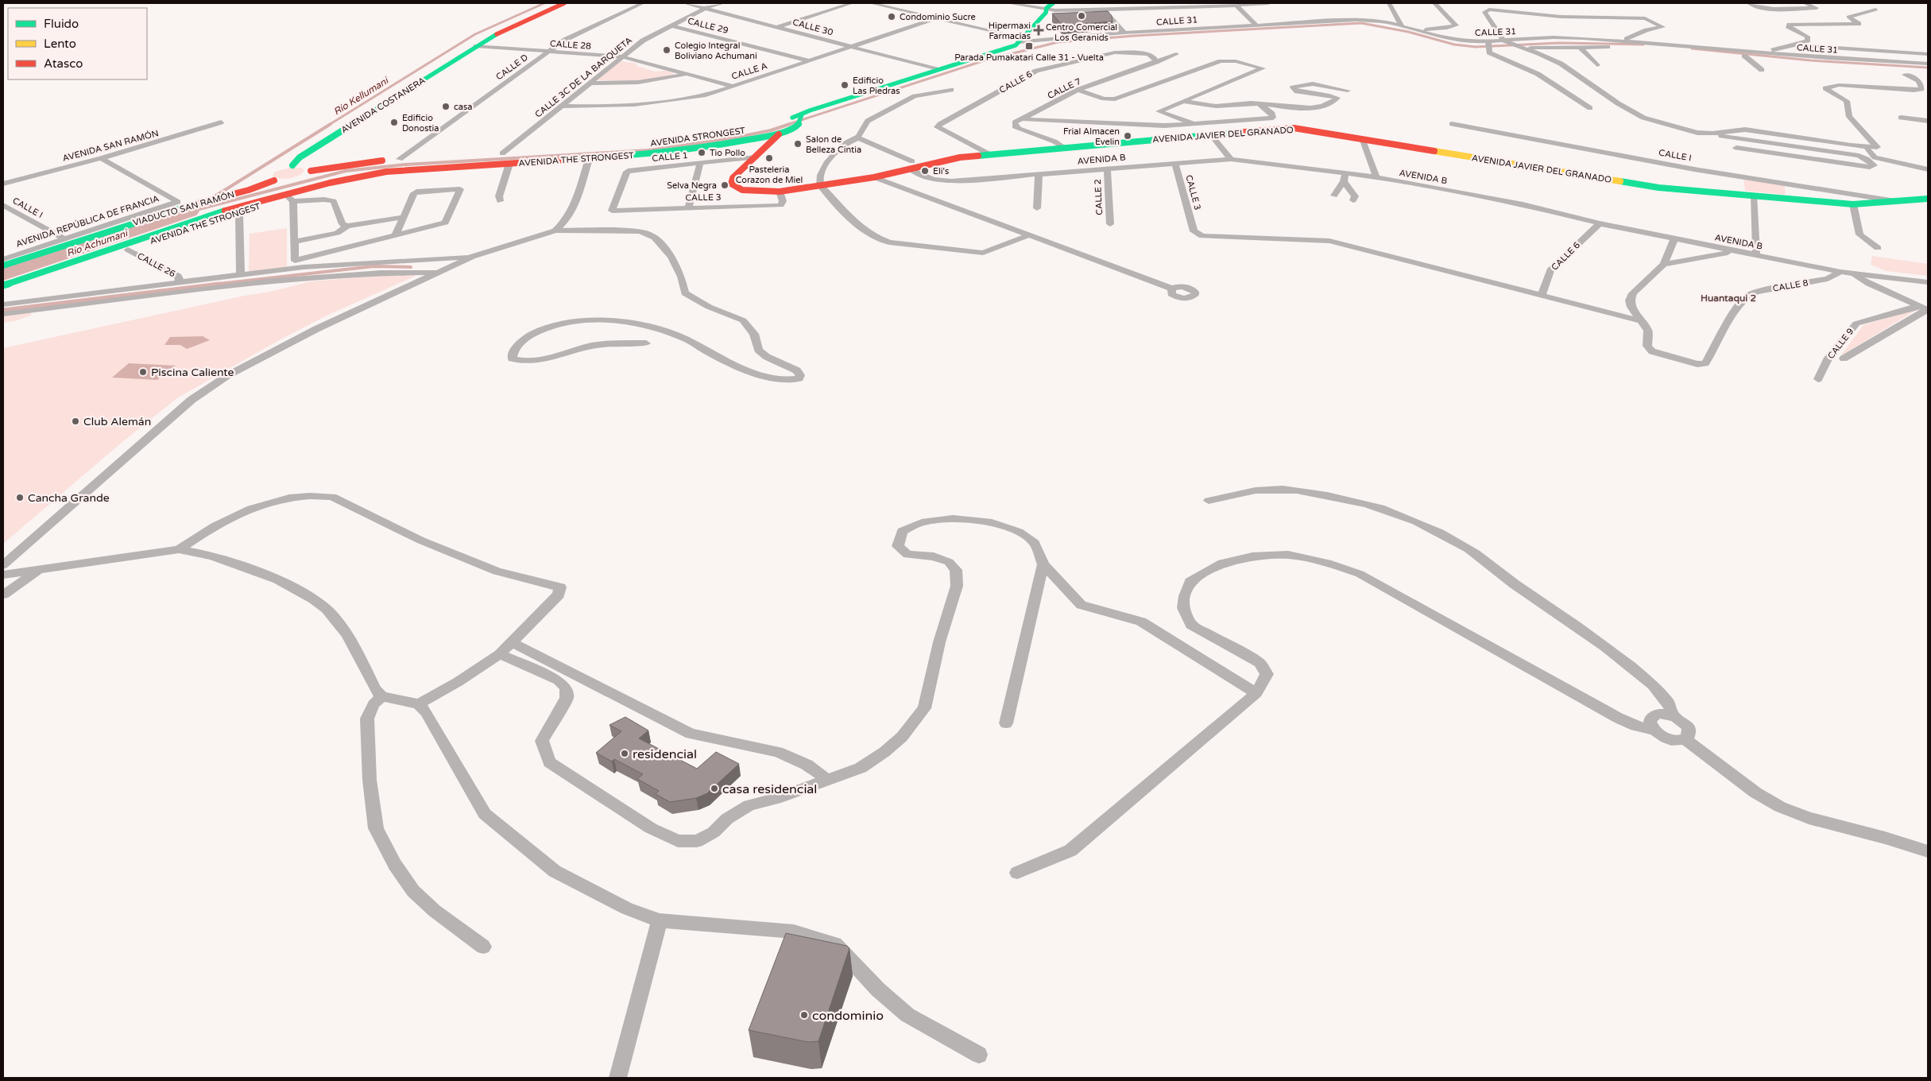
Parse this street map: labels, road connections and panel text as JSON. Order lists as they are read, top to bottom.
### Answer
{
  "streets": {
    "street": [
      "CALLE 31",
      "CALLE 29",
      "CALLE 30",
      "CALLE 28",
      "CALLE D",
      "CALLE A",
      "CALLE 3C DE LA BARQUETA",
      "CALLE 6",
      "CALLE 7",
      "AVENIDA COSTANERA",
      "AVENIDA JAVIER DEL GRANADO",
      "AVENIDA STRONGEST",
      "AVENIDA SAN RAMÓN",
      "CALLE I",
      "CALLE 1",
      "AVENIDA THE STRONGEST",
      "AVENIDA B",
      "CALLE 3",
      "CALLE 2",
      "VIADUCTO SAN RAMÓN",
      "AVENIDA REPÚBLICA DE FRANCIA",
      "CALLE 26",
      "CALLE 8",
      "CALLE 9"
    ]
  },
  "crossings": [
    ["CALLE 31", "CALLE A"],
    ["CALLE 29", "CALLE A"],
    ["CALLE 29", "CALLE 3C DE LA BARQUETA"],
    ["CALLE 30", "CALLE A"],
    ["CALLE 30", "CALLE 3C DE LA BARQUETA"],
    ["CALLE 28", "CALLE D"],
    ["CALLE 28", "CALLE A"],
    ["CALLE 28", "CALLE 3C DE LA BARQUETA"],
    ["CALLE 28", "AVENIDA COSTANERA"],
    ["CALLE D", "AVENIDA COSTANERA"],
    ["CALLE A", "CALLE 3C DE LA BARQUETA"],
    ["CALLE 6", "CALLE 7"],
    ["CALLE 6", "AVENIDA JAVIER DEL GRANADO"],
    ["CALLE 6", "AVENIDA B"],
    ["CALLE 6", "CALLE 3"],
    ["AVENIDA JAVIER DEL GRANADO", "CALLE I"],
    ["AVENIDA JAVIER DEL GRANADO", "CALLE 1"],
    ["AVENIDA JAVIER DEL GRANADO", "AVENIDA THE STRONGEST"],
    ["AVENIDA JAVIER DEL GRANADO", "AVENIDA B"],
    ["AVENIDA JAVIER DEL GRANADO", "CALLE 3"],
    ["AVENIDA SAN RAMÓN", "AVENIDA REPÚBLICA DE FRANCIA"],
    ["CALLE I", "AVENIDA REPÚBLICA DE FRANCIA"],
    ["CALLE 1", "CALLE 3"],
    ["AVENIDA THE STRONGEST", "CALLE 26"],
    ["AVENIDA B", "CALLE 3"],
    ["AVENIDA B", "CALLE 2"],
    ["AVENIDA B", "CALLE 8"]
  ],
  "districts": ["Huantaqui 2"],
  "water": ["Río Kellumani", "Río Achumani"],
  "places": {
    "other": [
      "Centro Comercial Los Geranids",
      "Condominio Sucre",
      "Colegio Integral Boliviano Achumani",
      "Edificio Las Piedras",
      "casa",
      "Edificio Donostia",
      "Frial Almacen Evelin",
      "Salon de Belleza Cintia",
      "Tio Pollo",
      "Pasteleria Corazon de Miel",
      "Eli's",
      "Selva Negra",
      "Piscina Caliente",
      "Club Alemán",
      "Cancha Grande",
      "residencial",
      "casa residencial",
      "condominio"
    ],
    "health": ["Hipermaxi Farmacias"],
    "transit": ["Parada Pumakatari Calle 31 - Vuelta"]
  },
  "legend": ["Fluido", "Lento", "Atasco"]
}
